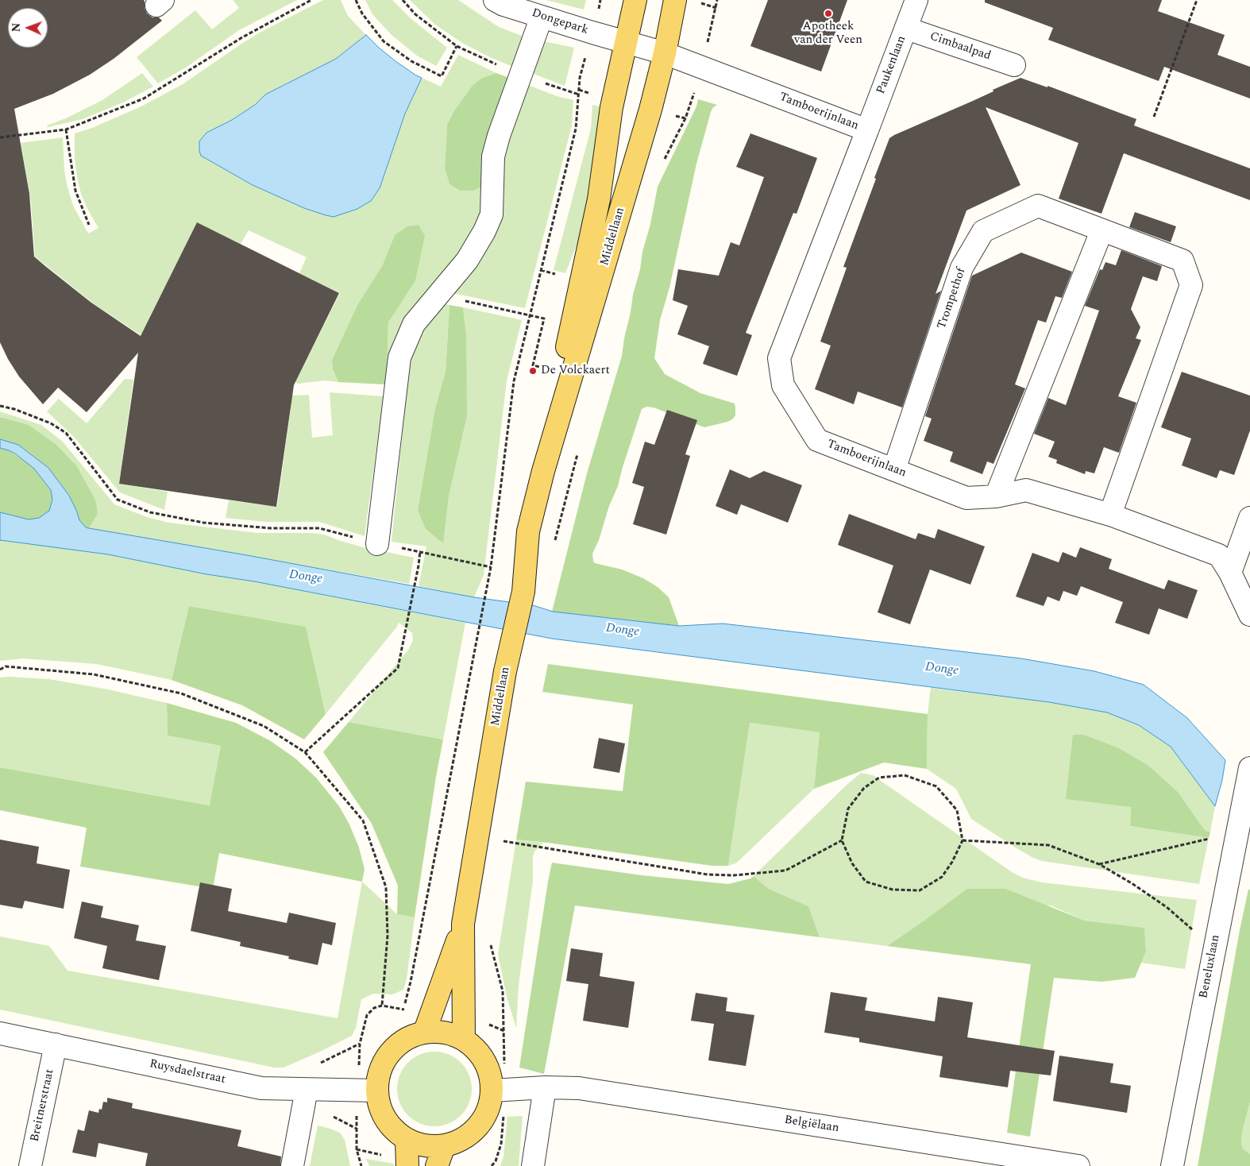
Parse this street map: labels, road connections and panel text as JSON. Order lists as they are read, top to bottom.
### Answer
{
  "streets": {
    "main road": ["Middellaan"],
    "street": [
      "Dongepark",
      "Cimbaalpad",
      "Paukenlaan",
      "Tamboerijnlaan",
      "Trompethof",
      "Beneluxlaan",
      "Ruysdaelstraat",
      "Breitnerstraat",
      "Belgiëlaan"
    ]
  },
  "crossings": [
    ["Dongepark", "Tamboerijnlaan"],
    ["Dongepark", "Middellaan"],
    ["Cimbaalpad", "Paukenlaan"],
    ["Paukenlaan", "Tamboerijnlaan"],
    ["Tamboerijnlaan", "Middellaan"],
    ["Tamboerijnlaan", "Trompethof"],
    ["Middellaan", "Ruysdaelstraat"],
    ["Middellaan", "Belgiëlaan"],
    ["Ruysdaelstraat", "Breitnerstraat"],
    ["Ruysdaelstraat", "Belgiëlaan"]
  ],
  "water": ["Donge"],
  "places": ["Apotheek van der Veen", "De Volckaert"],
  "north": "left"
}
